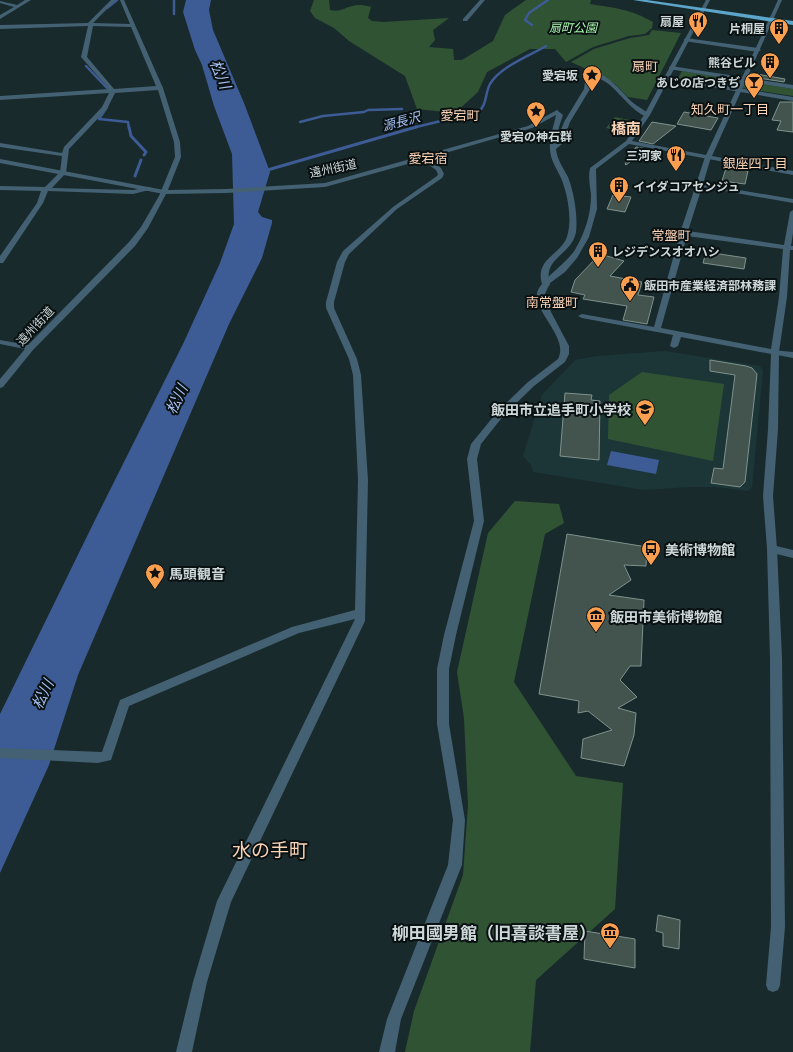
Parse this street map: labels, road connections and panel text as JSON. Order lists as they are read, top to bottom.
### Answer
{
  "streets": {
    "street": ["遠州街道"]
  },
  "districts": [
    "扇町",
    "知久町一丁目",
    "愛宕町",
    "橋南",
    "愛宕宿",
    "銀座四丁目",
    "常盤町",
    "南常盤町",
    "水の手町"
  ],
  "water": ["松川", "源長沢"],
  "parks": ["扇町公園"],
  "places": {
    "restaurant": ["扇屋", "三河家"],
    "building": [
      "片桐屋",
      "熊谷ビル",
      "イイダコアセンジュ",
      "レジデンスオオハシ"
    ],
    "place": ["愛宕坂", "愛宕の神石群", "馬頭観音"],
    "bar": ["あじの店つきぢ"],
    "public building": ["飯田市産業経済部林務課"],
    "school or university": ["飯田市立追手町小学校"],
    "bus stop": ["美術博物館"],
    "museum": ["飯田市美術博物館", "柳田國男館（旧喜談書屋）"]
  }
}
